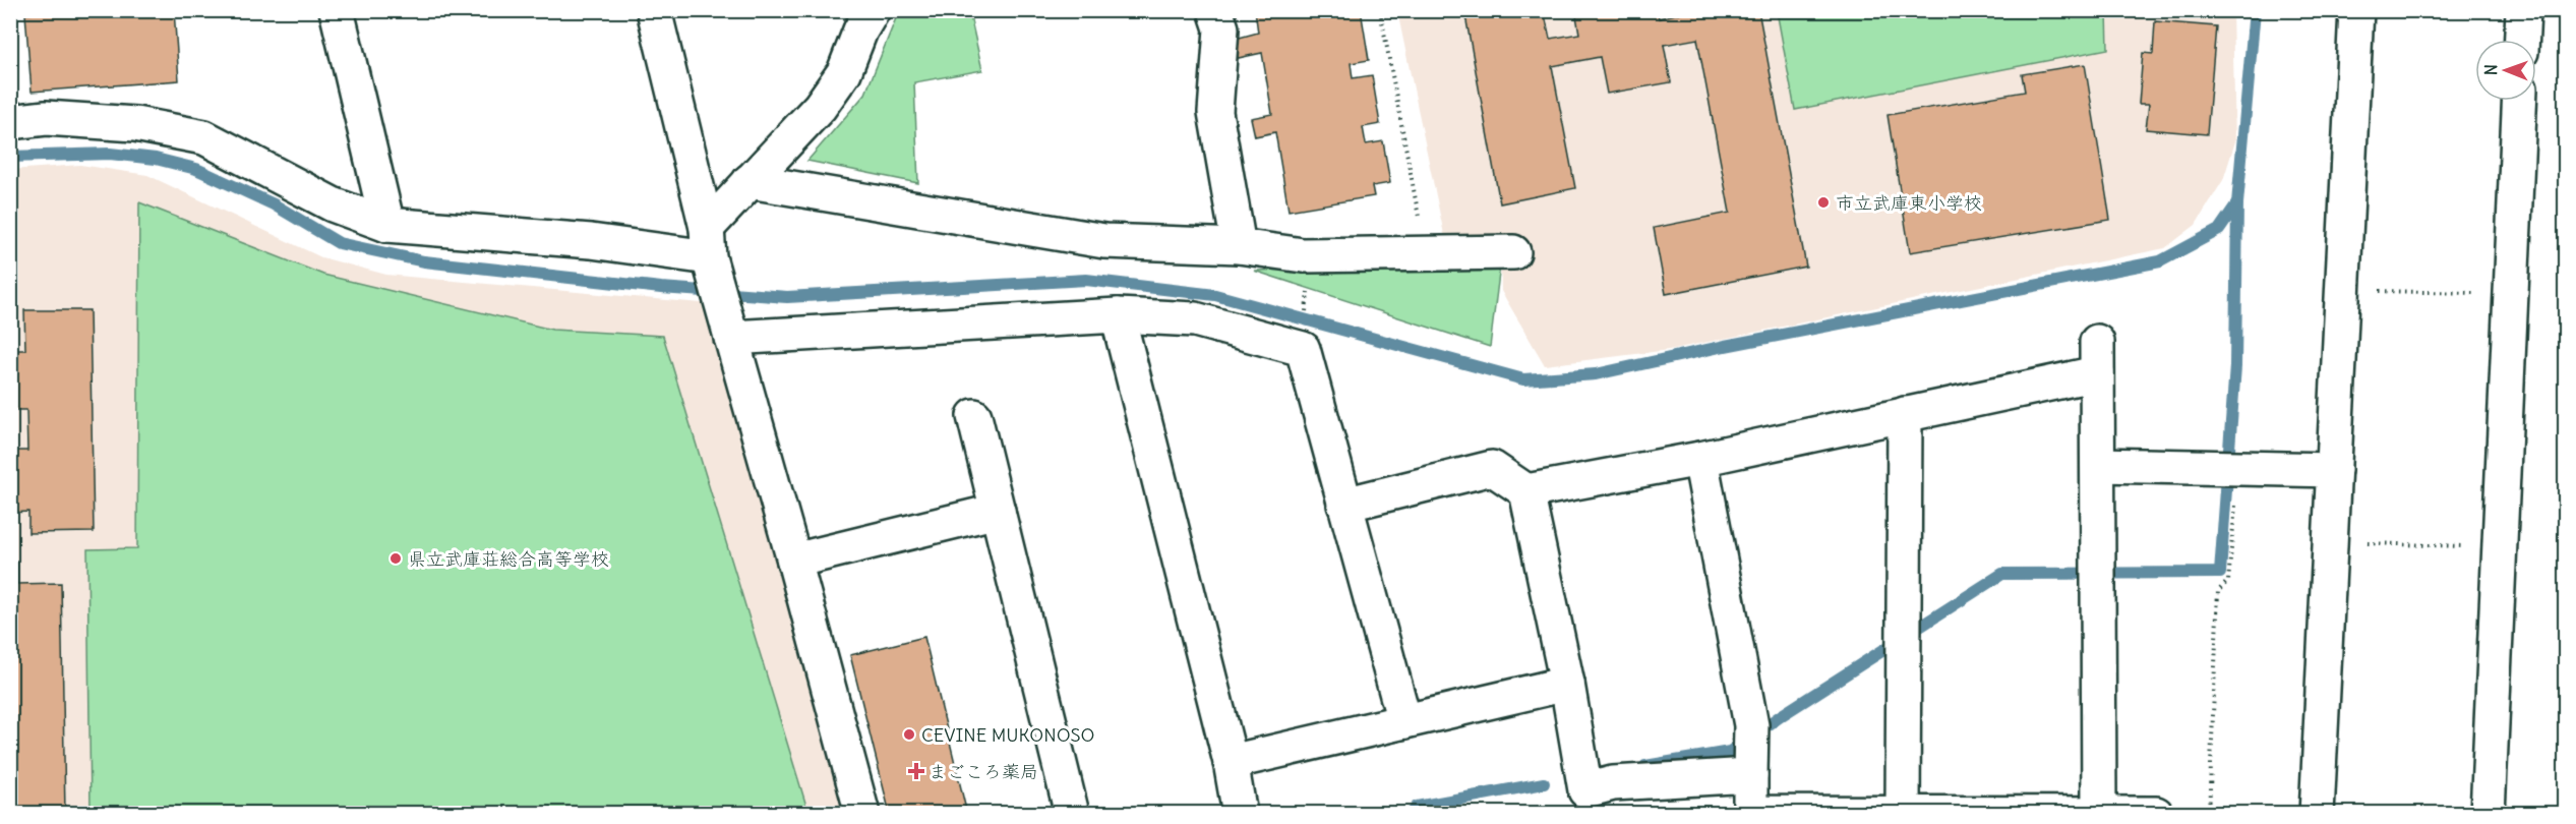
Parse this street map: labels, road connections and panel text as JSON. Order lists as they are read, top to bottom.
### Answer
{
  "places": {
    "other": ["市立武庫東小学校", "県立武庫荘総合高等学校", "CEVINE MUKONOSO"],
    "health": ["まごころ薬局"]
  },
  "north": "left"
}
